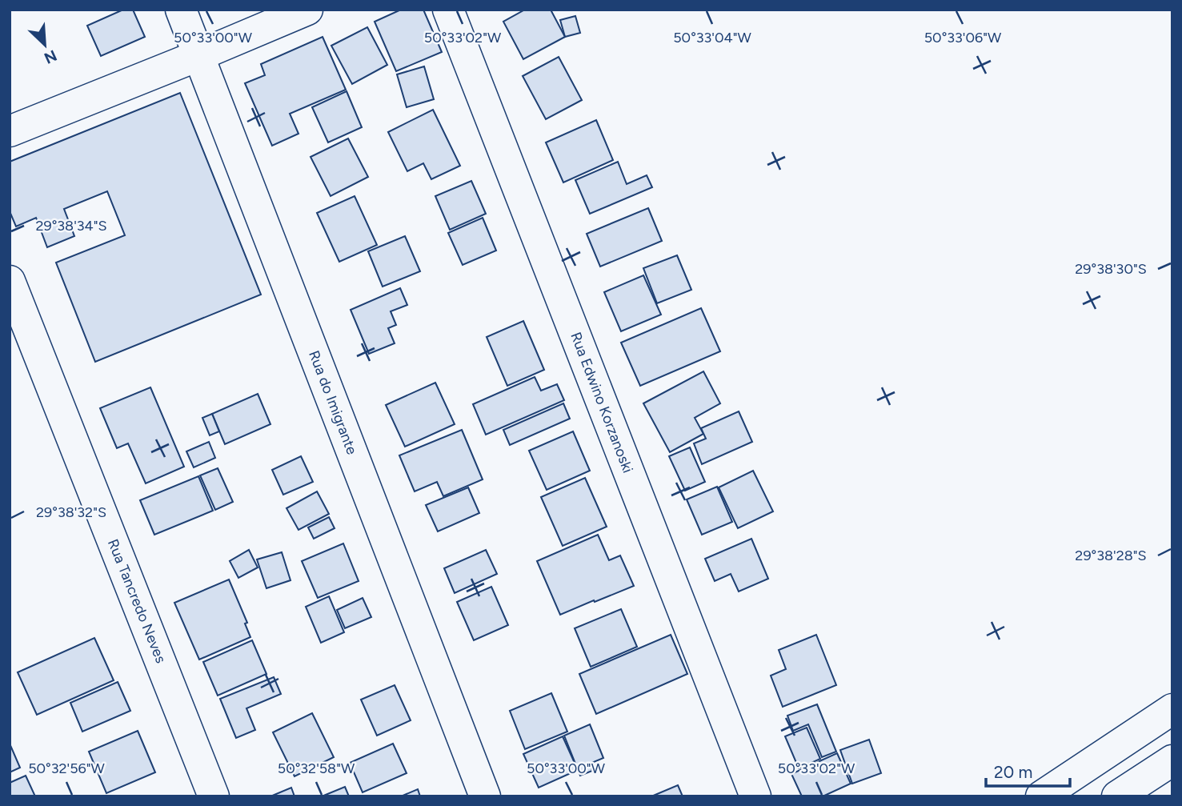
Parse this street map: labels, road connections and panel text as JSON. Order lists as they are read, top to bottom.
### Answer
{
  "streets": {
    "street": ["Rua do Imigrante", "Rua Edwino Korzanoski", "Rua Tancredo Neves"]
  },
  "scale_bar": "20 m",
  "north": "bottom right",
  "coordinates": [
    "50°33'00\"W",
    "50°33'02\"W",
    "50°33'04\"W",
    "50°33'06\"W",
    "29°38'34\"S",
    "29°38'30\"S",
    "29°38'32\"S",
    "29°38'28\"S",
    "50°32'56\"W",
    "50°32'58\"W"
  ]
}
